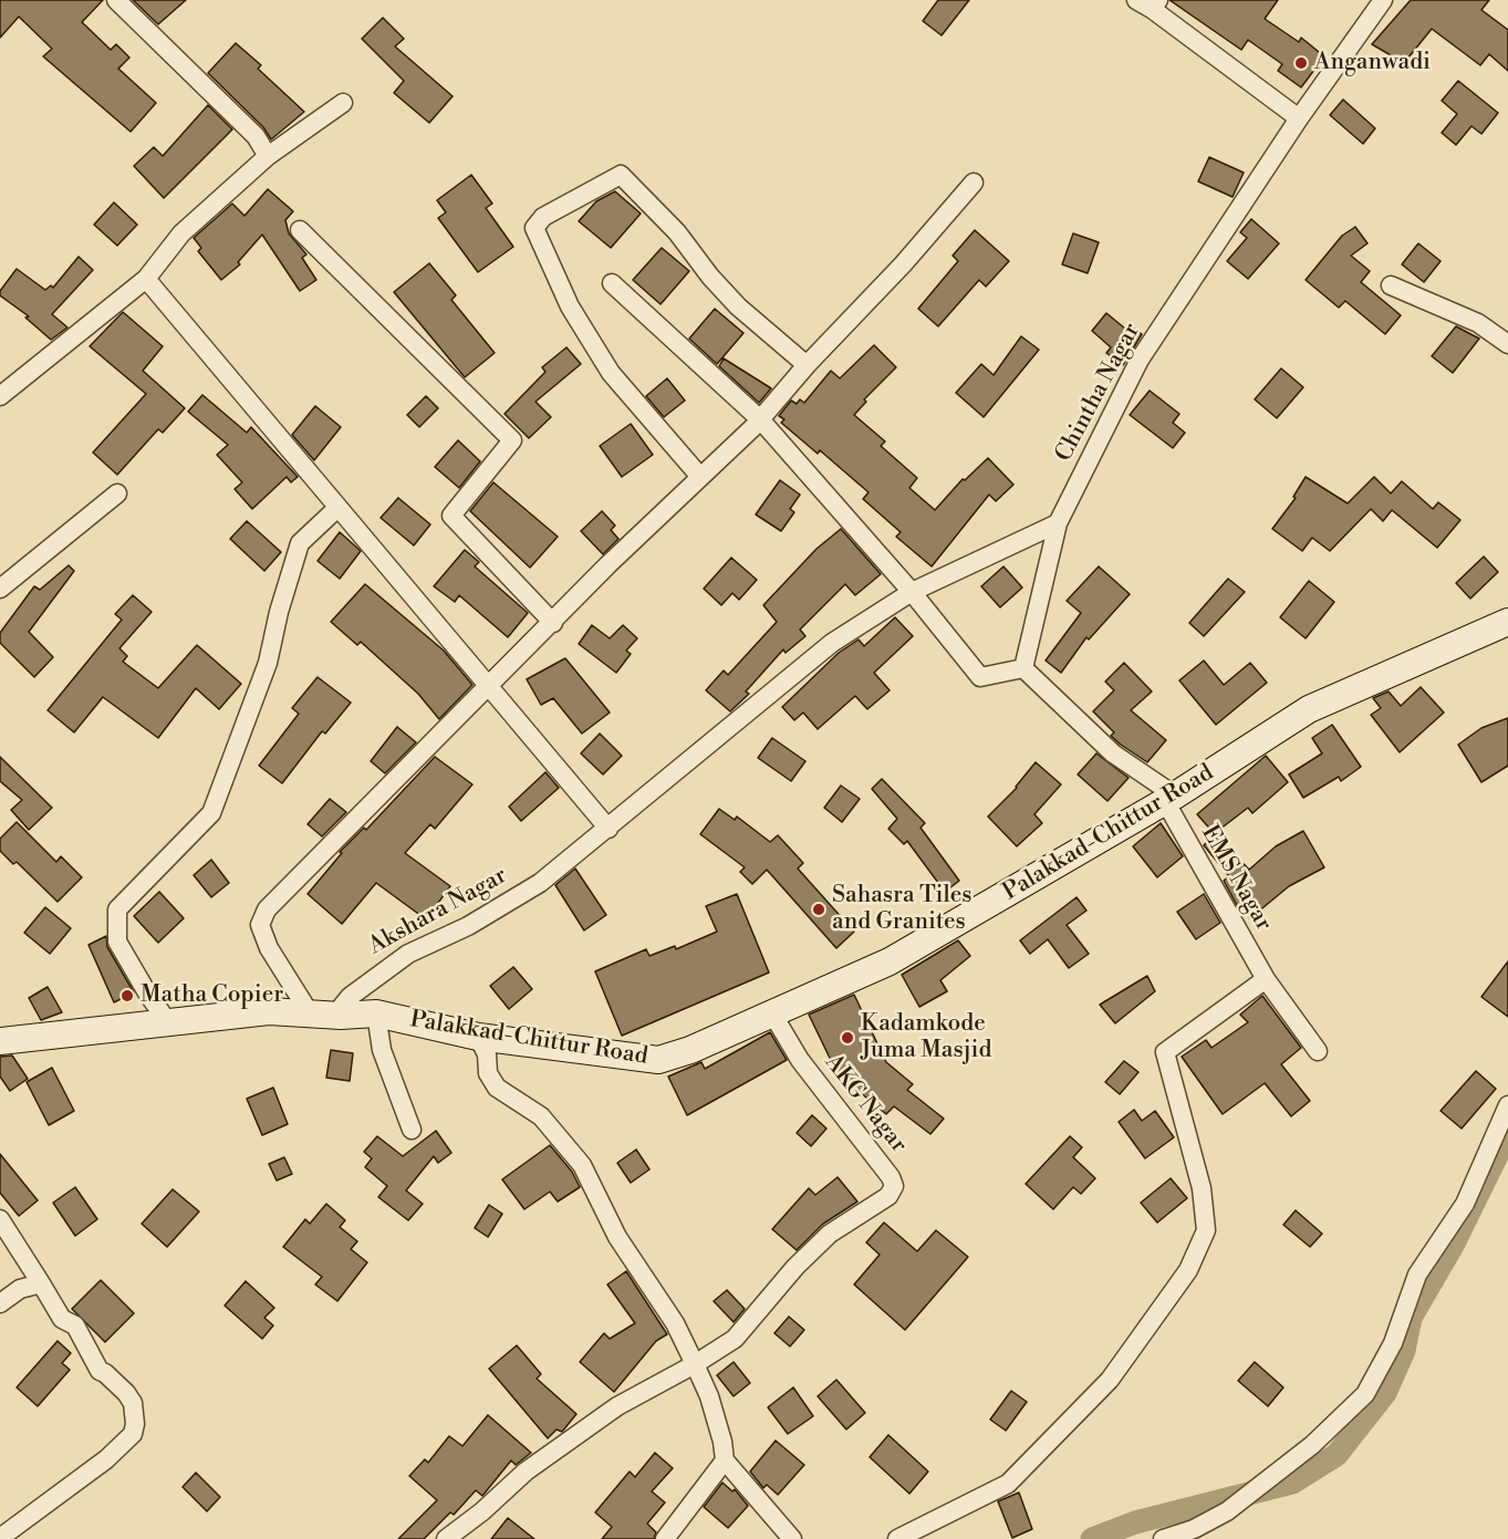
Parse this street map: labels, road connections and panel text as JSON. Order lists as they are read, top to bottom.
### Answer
{
  "streets": {
    "main road": ["Palakkad-Chittur Road"],
    "street": [
      "Chintha Nagar",
      "EMS Nagar",
      "Akshara Nagar",
      "AKG Nagar"
    ]
  },
  "crossings": [
    ["Chintha Nagar", "Akshara Nagar"],
    ["Palakkad-Chittur Road", "EMS Nagar"],
    ["Palakkad-Chittur Road", "Akshara Nagar"],
    ["Palakkad-Chittur Road", "AKG Nagar"]
  ],
  "places": [
    "Anganwadi",
    "Sahasra Tiles and Granites",
    "Matha Copier",
    "Kadamkode Juma Masjid"
  ]
}
